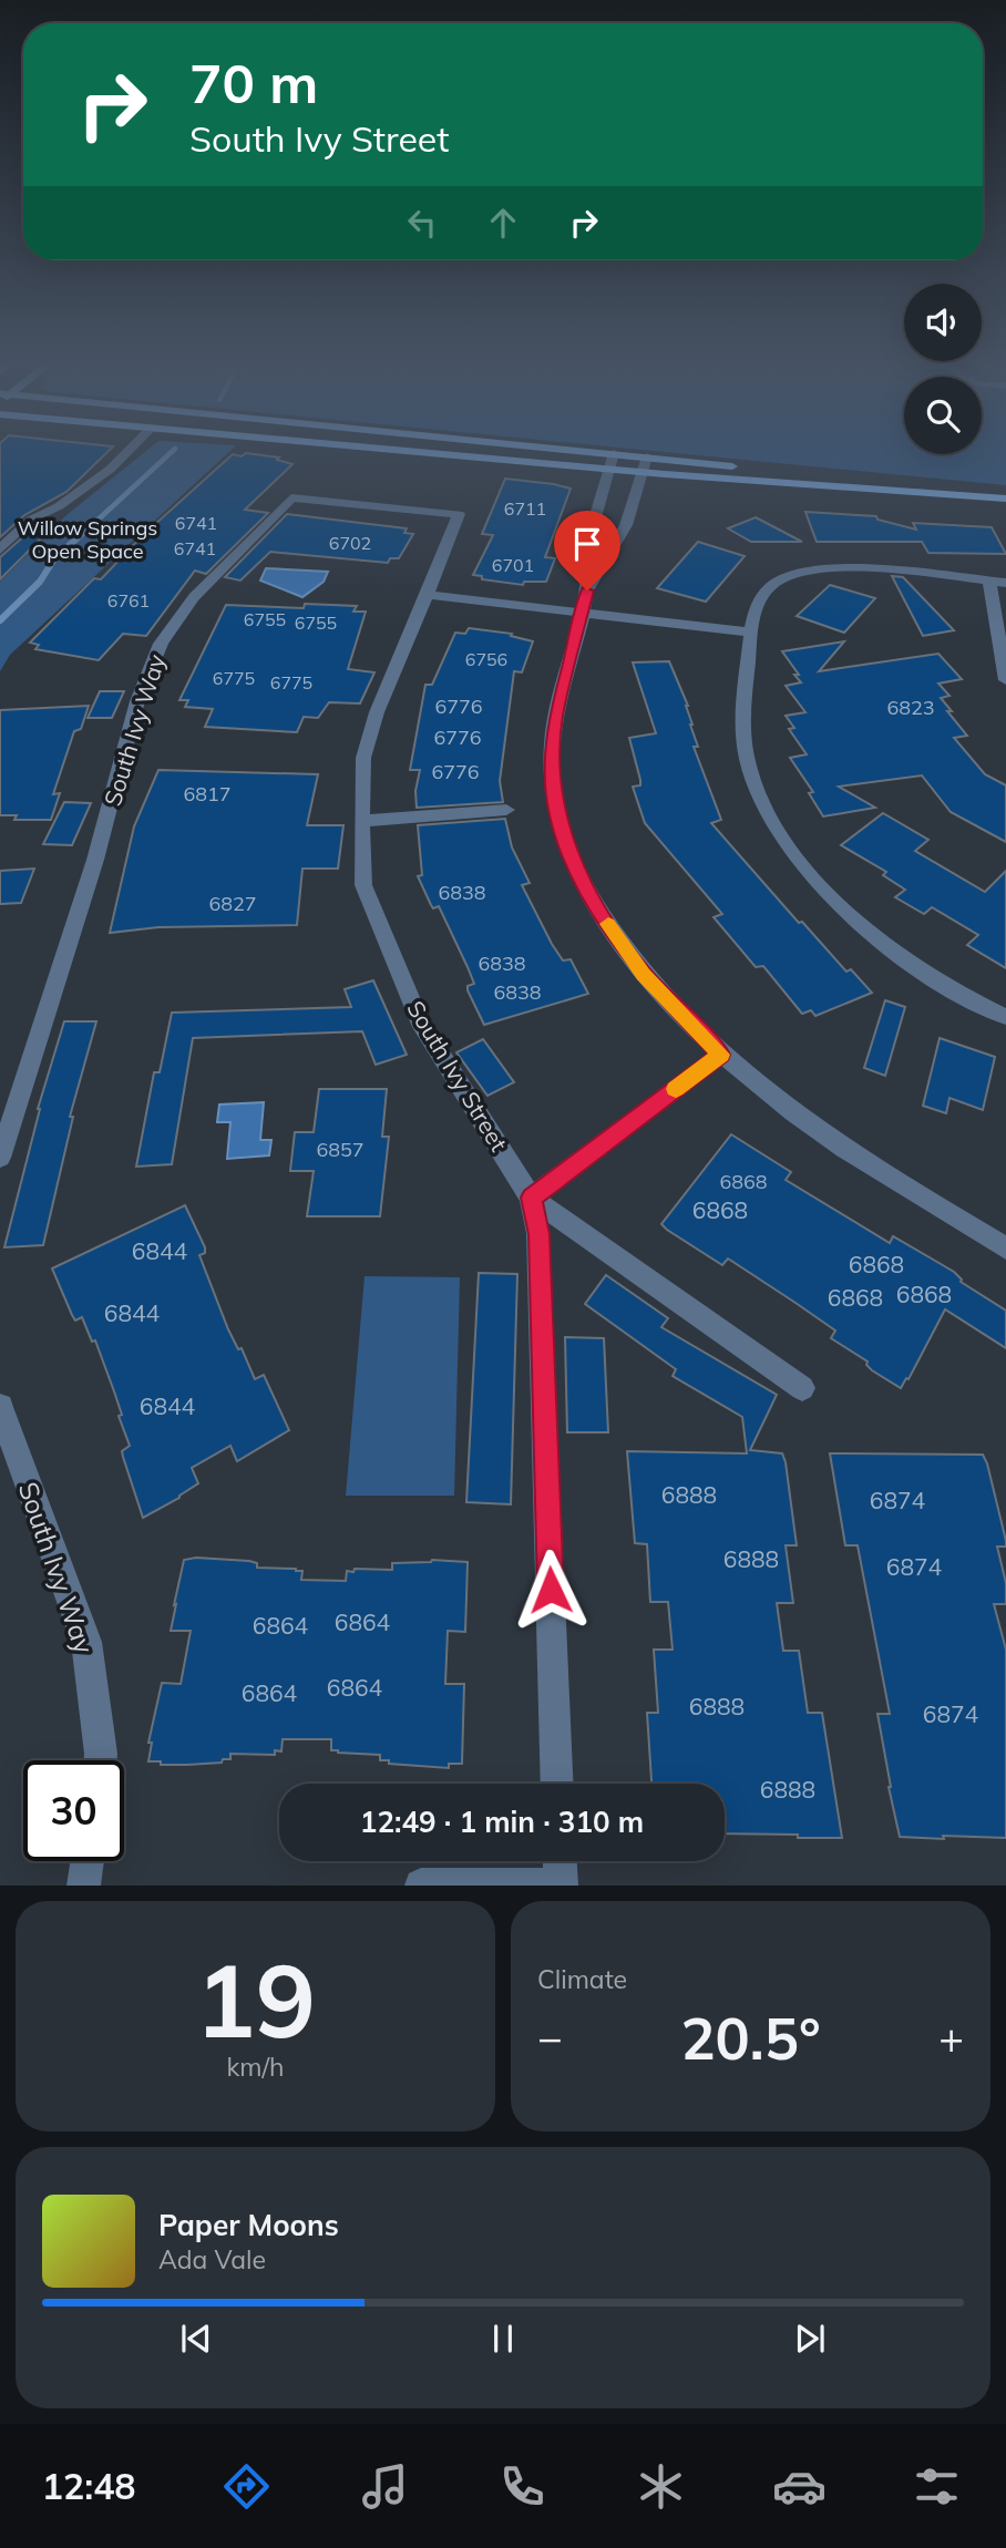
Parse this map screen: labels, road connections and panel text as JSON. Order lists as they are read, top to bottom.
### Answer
{
  "streets": {
    "street": ["South Ivy Way", "South Ivy Street"]
  },
  "crossings": [
    ["South Ivy Way", "South Ivy Street"]
  ],
  "parks": ["Willow Springs Open Space"],
  "house_numbers": [
    "6711",
    "6741",
    "6702",
    "6741",
    "6701",
    "6761",
    "6755",
    "6755",
    "6756",
    "6775",
    "6775",
    "6776",
    "6823",
    "6776",
    "6776",
    "6817",
    "6838",
    "6827",
    "6838",
    "6838",
    "6857",
    "6868",
    "6868",
    "6844",
    "6868",
    "6868",
    "6868",
    "6844",
    "6844",
    "6888",
    "6874",
    "6888",
    "6874",
    "6864",
    "6864",
    "6864",
    "6864",
    "6888",
    "6874",
    "6888"
  ],
  "page": {
    "turn": ["70 m", "South Ivy Street"],
    "limit": "30",
    "trip": "12:49 · 1 min · 310 m",
    "tile": [
      ["19", "km/h"],
      "Climate"
    ],
    "heat": ["−", "20.5°", "+"],
    "song": ["Paper Moons", "Ada Vale"],
    "tabs": "12:48"
  }
}
